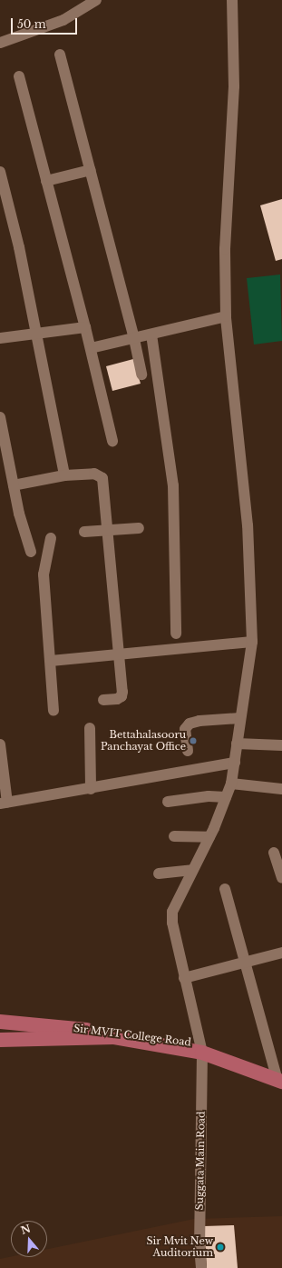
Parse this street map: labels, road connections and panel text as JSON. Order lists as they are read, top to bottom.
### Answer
{
  "streets": {
    "main road": ["Sir MVIT College Road"],
    "street": ["Suggata Main Road"]
  },
  "crossings": [
    ["Sir MVIT College Road", "Suggata Main Road"]
  ],
  "places": ["Bettahalasooru Panchayat Office", "Sir Mvit New Auditorium"],
  "scale_bar": "50 m",
  "north": "top"
}
